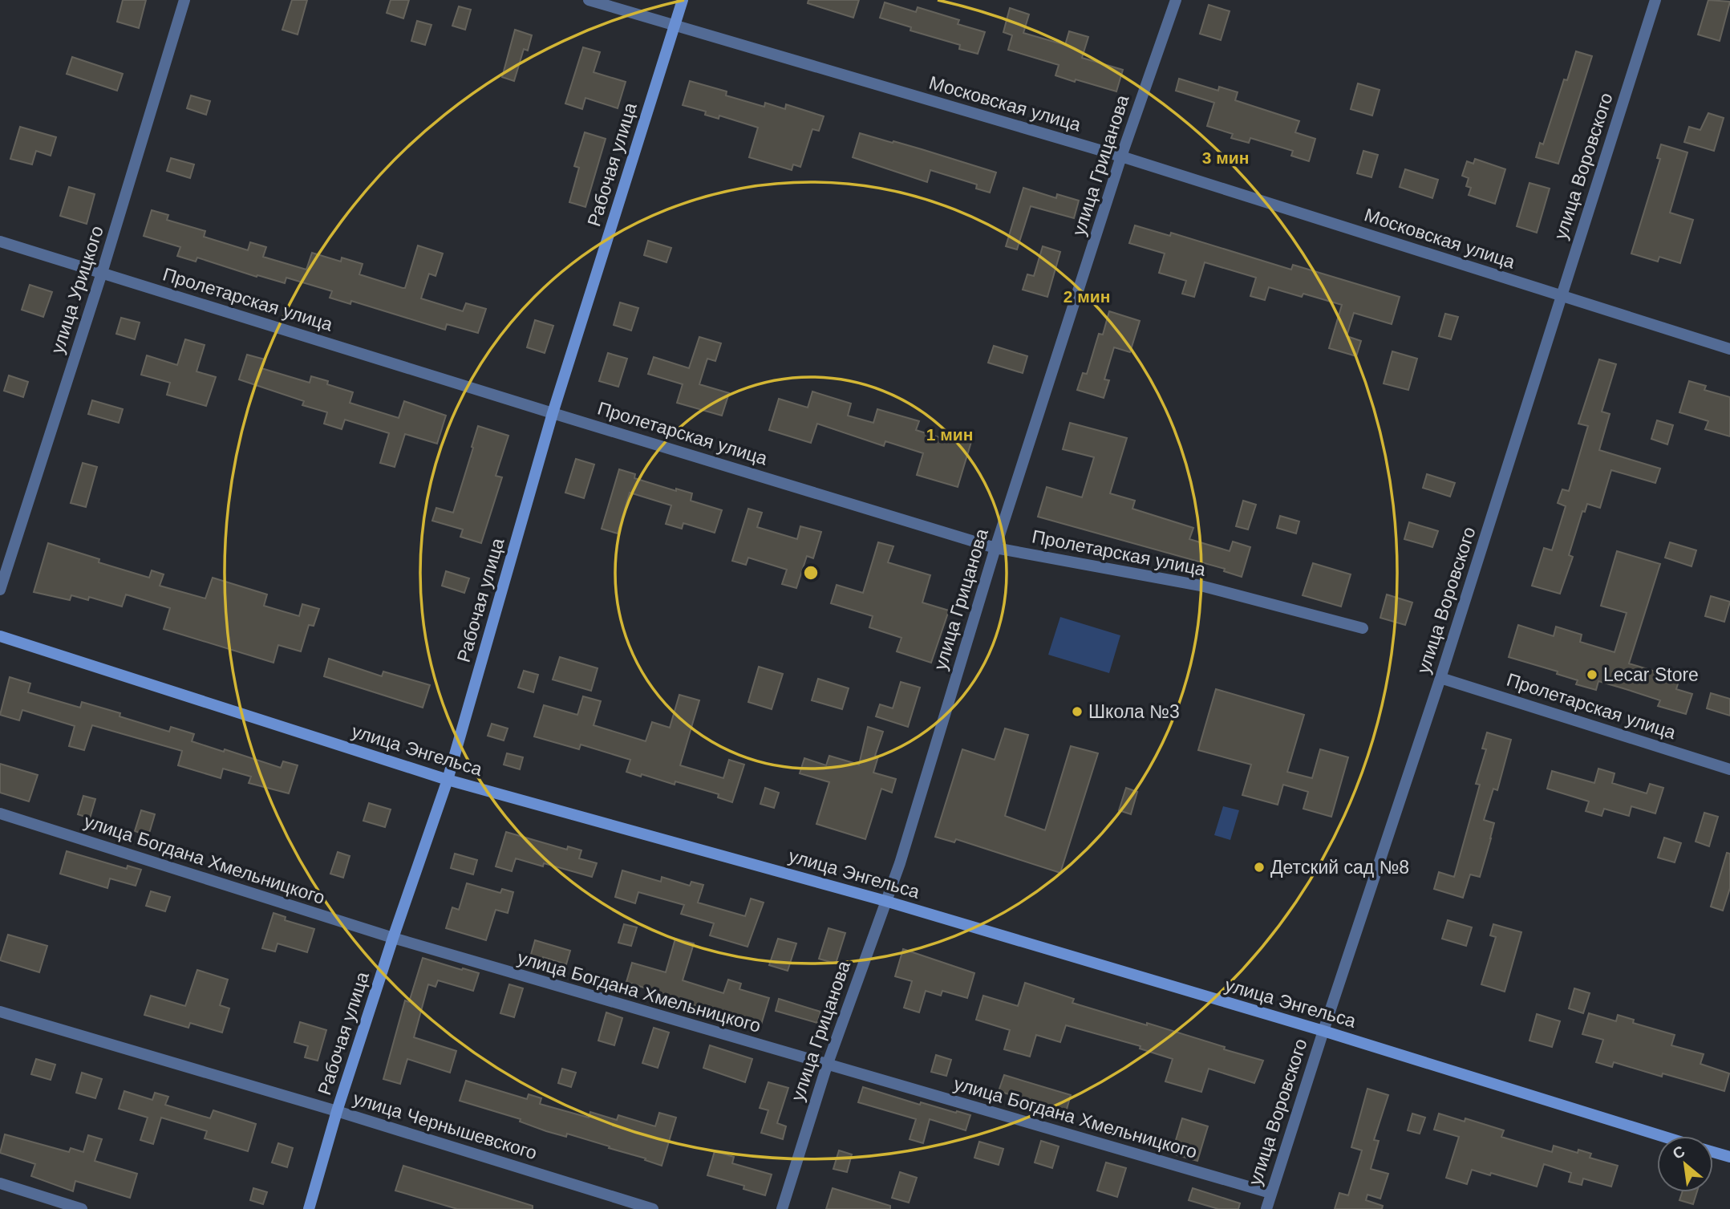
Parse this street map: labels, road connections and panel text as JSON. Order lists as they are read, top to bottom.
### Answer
{
  "streets": {
    "street": [
      "Московская улица",
      "Рабочая улица",
      "улица Грицанова",
      "улица Воровского",
      "улица Урицкого",
      "Пролетарская улица",
      "улица Энгельса",
      "улица Богдана Хмельницкого",
      "улица Чернышевского"
    ]
  },
  "crossings": [
    ["Московская улица", "Рабочая улица"],
    ["Московская улица", "улица Грицанова"],
    ["Московская улица", "улица Воровского"],
    ["Рабочая улица", "Пролетарская улица"],
    ["Рабочая улица", "улица Энгельса"],
    ["Рабочая улица", "улица Богдана Хмельницкого"],
    ["Рабочая улица", "улица Чернышевского"],
    ["улица Грицанова", "Пролетарская улица"],
    ["улица Грицанова", "улица Энгельса"],
    ["улица Грицанова", "улица Богдана Хмельницкого"],
    ["улица Воровского", "Пролетарская улица"],
    ["улица Воровского", "улица Энгельса"],
    ["улица Воровского", "улица Богдана Хмельницкого"],
    ["улица Урицкого", "Пролетарская улица"]
  ],
  "places": ["Lecar Store", "Школа №3", "Детский сад №8"],
  "north": "top left",
  "rings": ["3 мин", "2 мин", "1 мин"]
}
